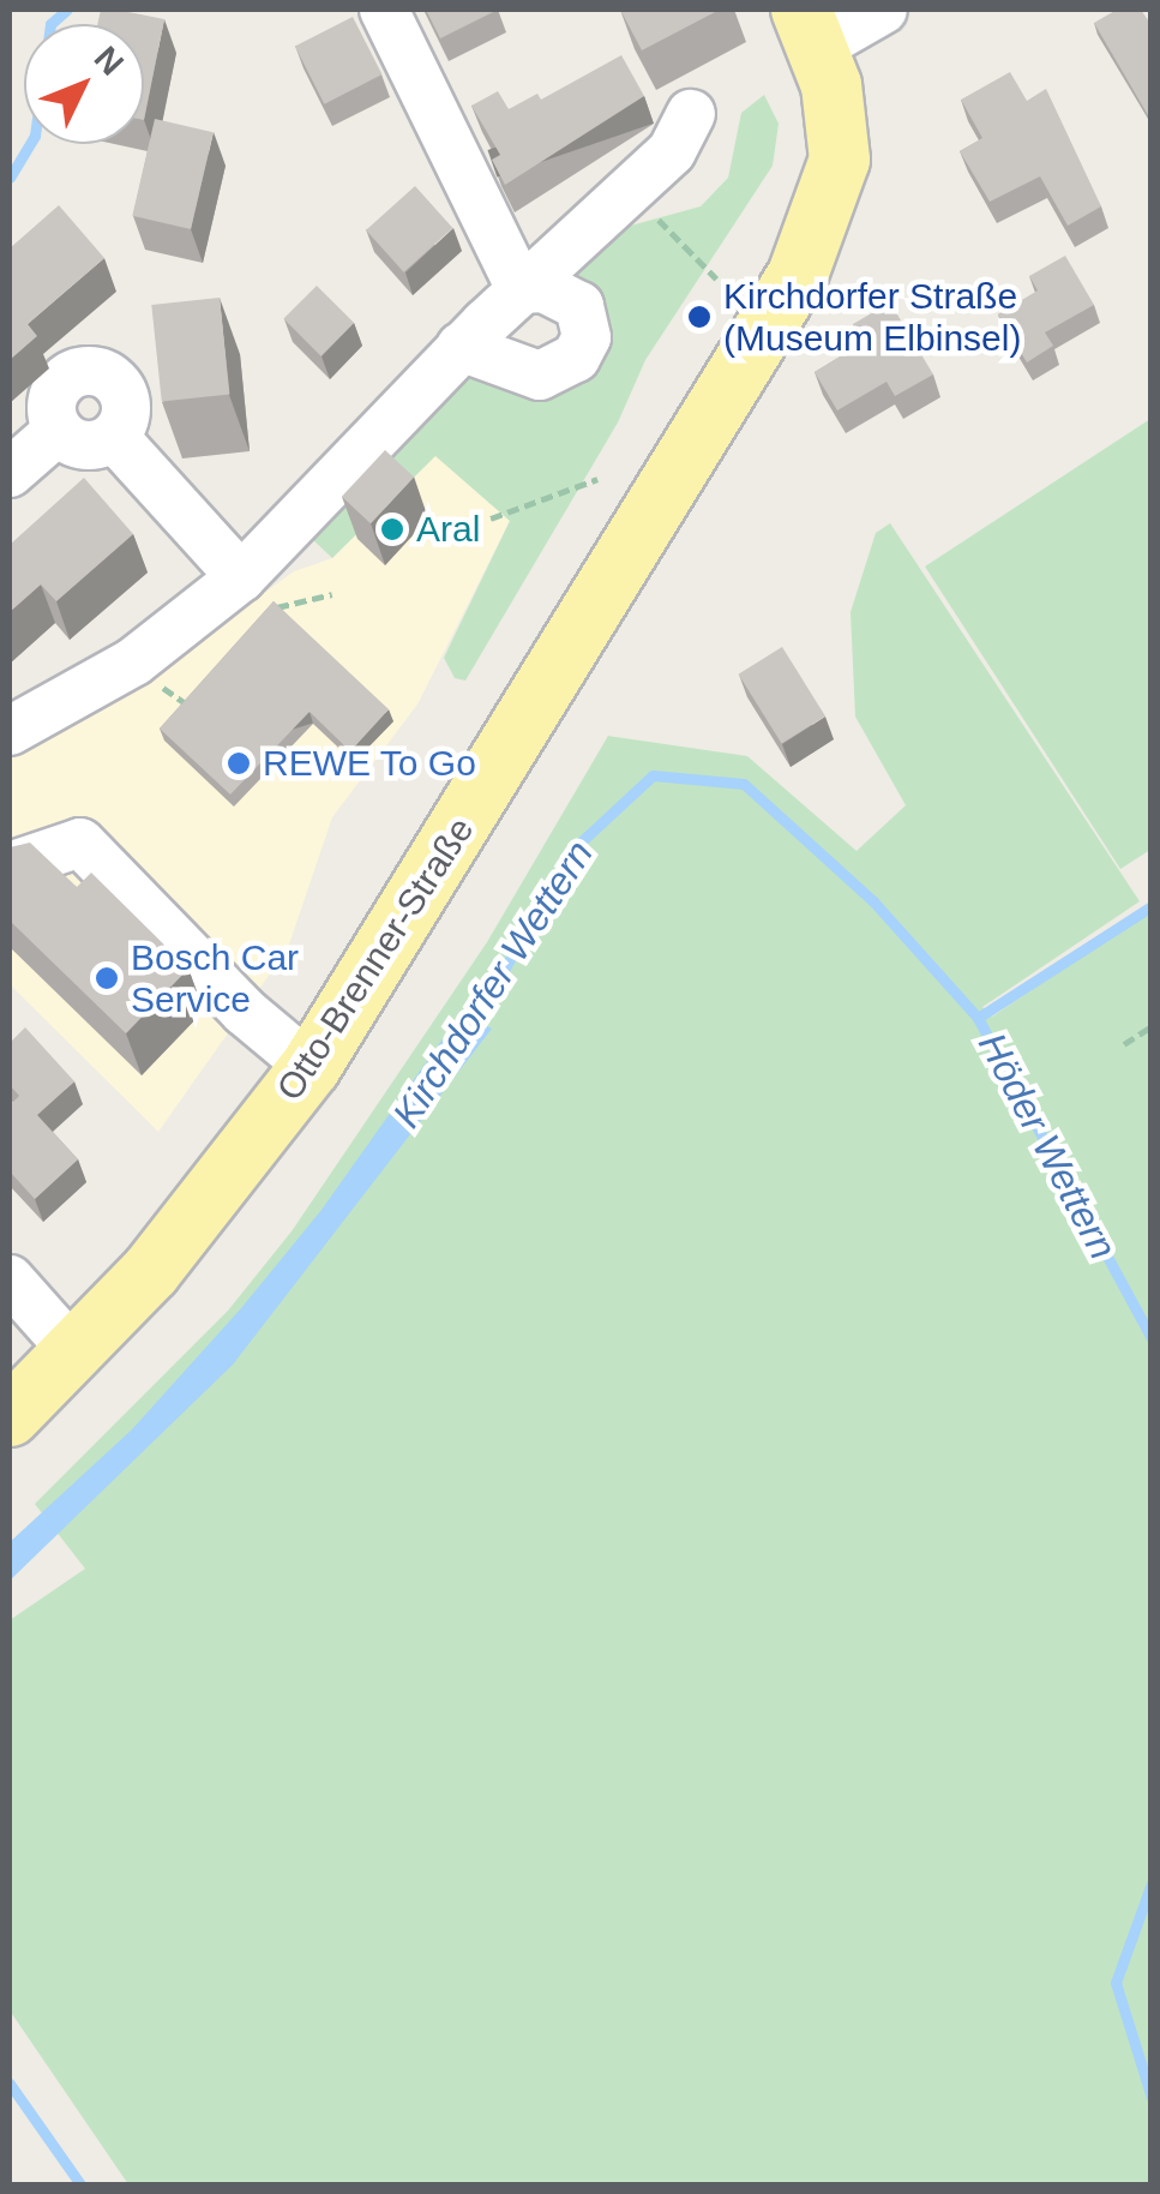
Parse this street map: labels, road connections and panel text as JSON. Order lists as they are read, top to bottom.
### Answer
{
  "streets": {
    "main road": ["Otto-Brenner-Straße"]
  },
  "water": ["Kirchdorfer Wettern", "Höder Wettern"],
  "places": [
    "Kirchdorfer Straße (Museum Elbinsel)",
    "Aral",
    "REWE To Go",
    "Bosch Car Service"
  ],
  "north": "top right"
}
